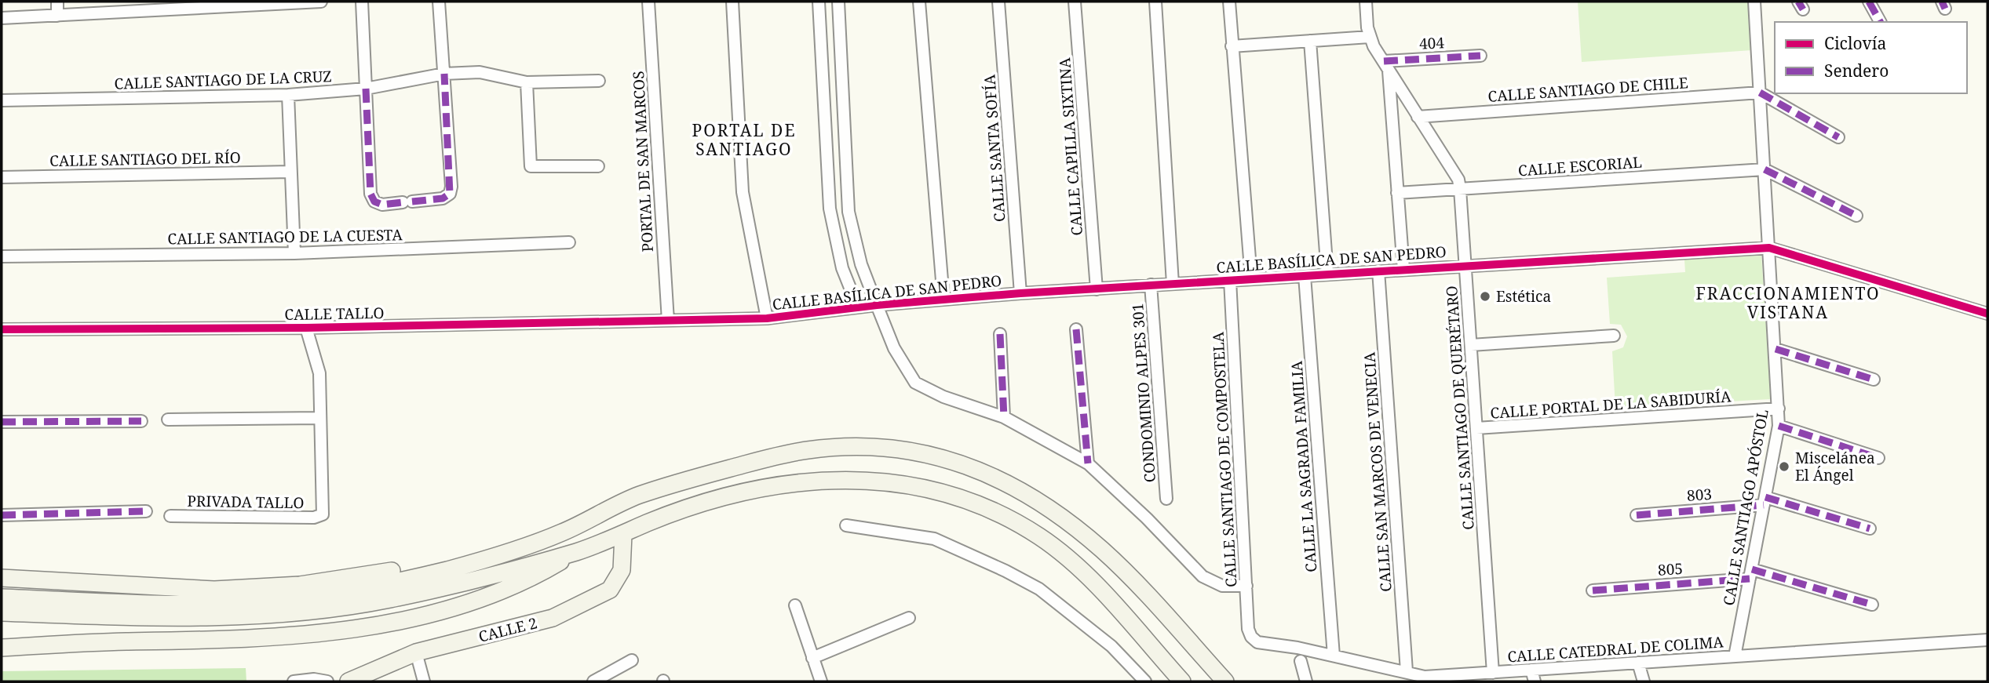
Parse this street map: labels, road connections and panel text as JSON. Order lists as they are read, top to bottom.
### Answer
{
  "streets": {
    "main road": ["CALLE 2"],
    "street": [
      "404",
      "CALLE SANTIAGO DE LA CRUZ",
      "CALLE SANTIAGO DE CHILE",
      "CALLE CAPILLA SIXTINA",
      "CALLE SANTA SOFÍA",
      "CALLE SANTIAGO DEL RÍO",
      "PORTAL DE SAN MARCOS",
      "CALLE ESCORIAL",
      "CALLE SANTIAGO DE LA CUESTA",
      "CALLE BASÍLICA DE SAN PEDRO",
      "CALLE TALLO",
      "CONDOMINIO ALPES 301",
      "CALLE PORTAL DE LA SABIDURÍA",
      "CALLE SANTIAGO DE QUERÉTARO",
      "CALLE SANTIAGO DE COMPOSTELA",
      "CALLE LA SAGRADA FAMILIA",
      "CALLE SAN MARCOS DE VENECIA",
      "803",
      "PRIVADA TALLO",
      "CALLE SANTIAGO APÓSTOL",
      "805",
      "CALLE CATEDRAL DE COLIMA"
    ]
  },
  "crossings": [
    ["404", "CALLE SANTIAGO DE QUERÉTARO"],
    ["CALLE SANTIAGO DE CHILE", "CALLE SANTIAGO DE QUERÉTARO"],
    ["CALLE SANTIAGO DE CHILE", "CALLE SANTIAGO APÓSTOL"],
    ["CALLE CAPILLA SIXTINA", "CALLE BASÍLICA DE SAN PEDRO"],
    ["CALLE SANTA SOFÍA", "CALLE BASÍLICA DE SAN PEDRO"],
    ["PORTAL DE SAN MARCOS", "CALLE BASÍLICA DE SAN PEDRO"],
    ["PORTAL DE SAN MARCOS", "CALLE TALLO"],
    ["CALLE ESCORIAL", "CALLE SANTIAGO DE QUERÉTARO"],
    ["CALLE ESCORIAL", "CALLE SANTIAGO APÓSTOL"],
    ["CALLE BASÍLICA DE SAN PEDRO", "CALLE TALLO"],
    ["CALLE BASÍLICA DE SAN PEDRO", "CONDOMINIO ALPES 301"],
    ["CALLE BASÍLICA DE SAN PEDRO", "CALLE SANTIAGO DE QUERÉTARO"],
    ["CALLE BASÍLICA DE SAN PEDRO", "CALLE SANTIAGO DE COMPOSTELA"],
    ["CALLE BASÍLICA DE SAN PEDRO", "CALLE LA SAGRADA FAMILIA"],
    ["CALLE BASÍLICA DE SAN PEDRO", "CALLE SAN MARCOS DE VENECIA"],
    ["CALLE BASÍLICA DE SAN PEDRO", "CALLE SANTIAGO APÓSTOL"],
    ["CALLE TALLO", "PRIVADA TALLO"],
    ["CALLE PORTAL DE LA SABIDURÍA", "CALLE SANTIAGO DE QUERÉTARO"],
    ["CALLE PORTAL DE LA SABIDURÍA", "CALLE SANTIAGO APÓSTOL"],
    ["CALLE SANTIAGO DE QUERÉTARO", "CALLE CATEDRAL DE COLIMA"],
    ["CALLE SANTIAGO DE COMPOSTELA", "CALLE CATEDRAL DE COLIMA"],
    ["CALLE LA SAGRADA FAMILIA", "CALLE CATEDRAL DE COLIMA"],
    ["CALLE SAN MARCOS DE VENECIA", "CALLE CATEDRAL DE COLIMA"],
    ["803", "CALLE SANTIAGO APÓSTOL"],
    ["CALLE SANTIAGO APÓSTOL", "805"],
    ["CALLE SANTIAGO APÓSTOL", "CALLE CATEDRAL DE COLIMA"]
  ],
  "districts": ["PORTAL DE SANTIAGO", "FRACCIONAMIENTO VISTANA"],
  "places": ["Estética", "Miscelánea El Ángel"],
  "legend": ["Ciclovía", "Sendero"]
}
